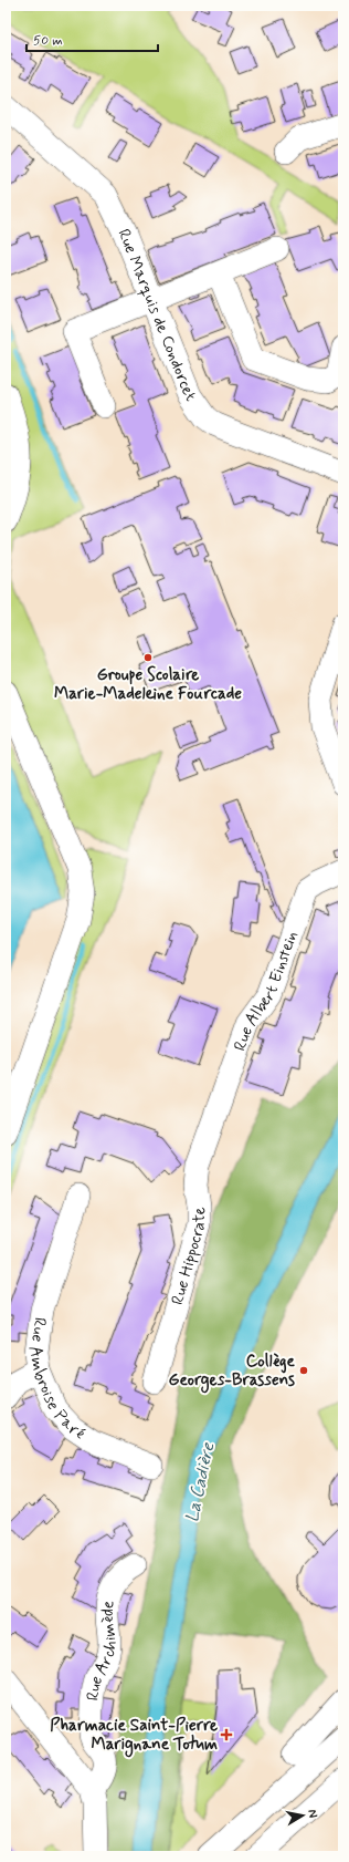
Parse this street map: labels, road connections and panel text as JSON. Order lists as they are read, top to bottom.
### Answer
{
  "streets": {
    "street": [
      "Rue Marquis de Condorcet",
      "Rue Albert Einstein",
      "Rue Hippocrate",
      "Rue Ambroise Paré",
      "Rue Archimède"
    ]
  },
  "crossings": [
    ["Rue Albert Einstein", "Rue Hippocrate"]
  ],
  "water": ["La Cadière"],
  "places": {
    "other": ["Groupe Scolaire Marie-Madeleine Fourcade", "Collège Georges-Brassens"],
    "health": ["Pharmacie Saint-Pierre Marignane Totum"]
  },
  "scale_bar": "50 m",
  "north": "right"
}
